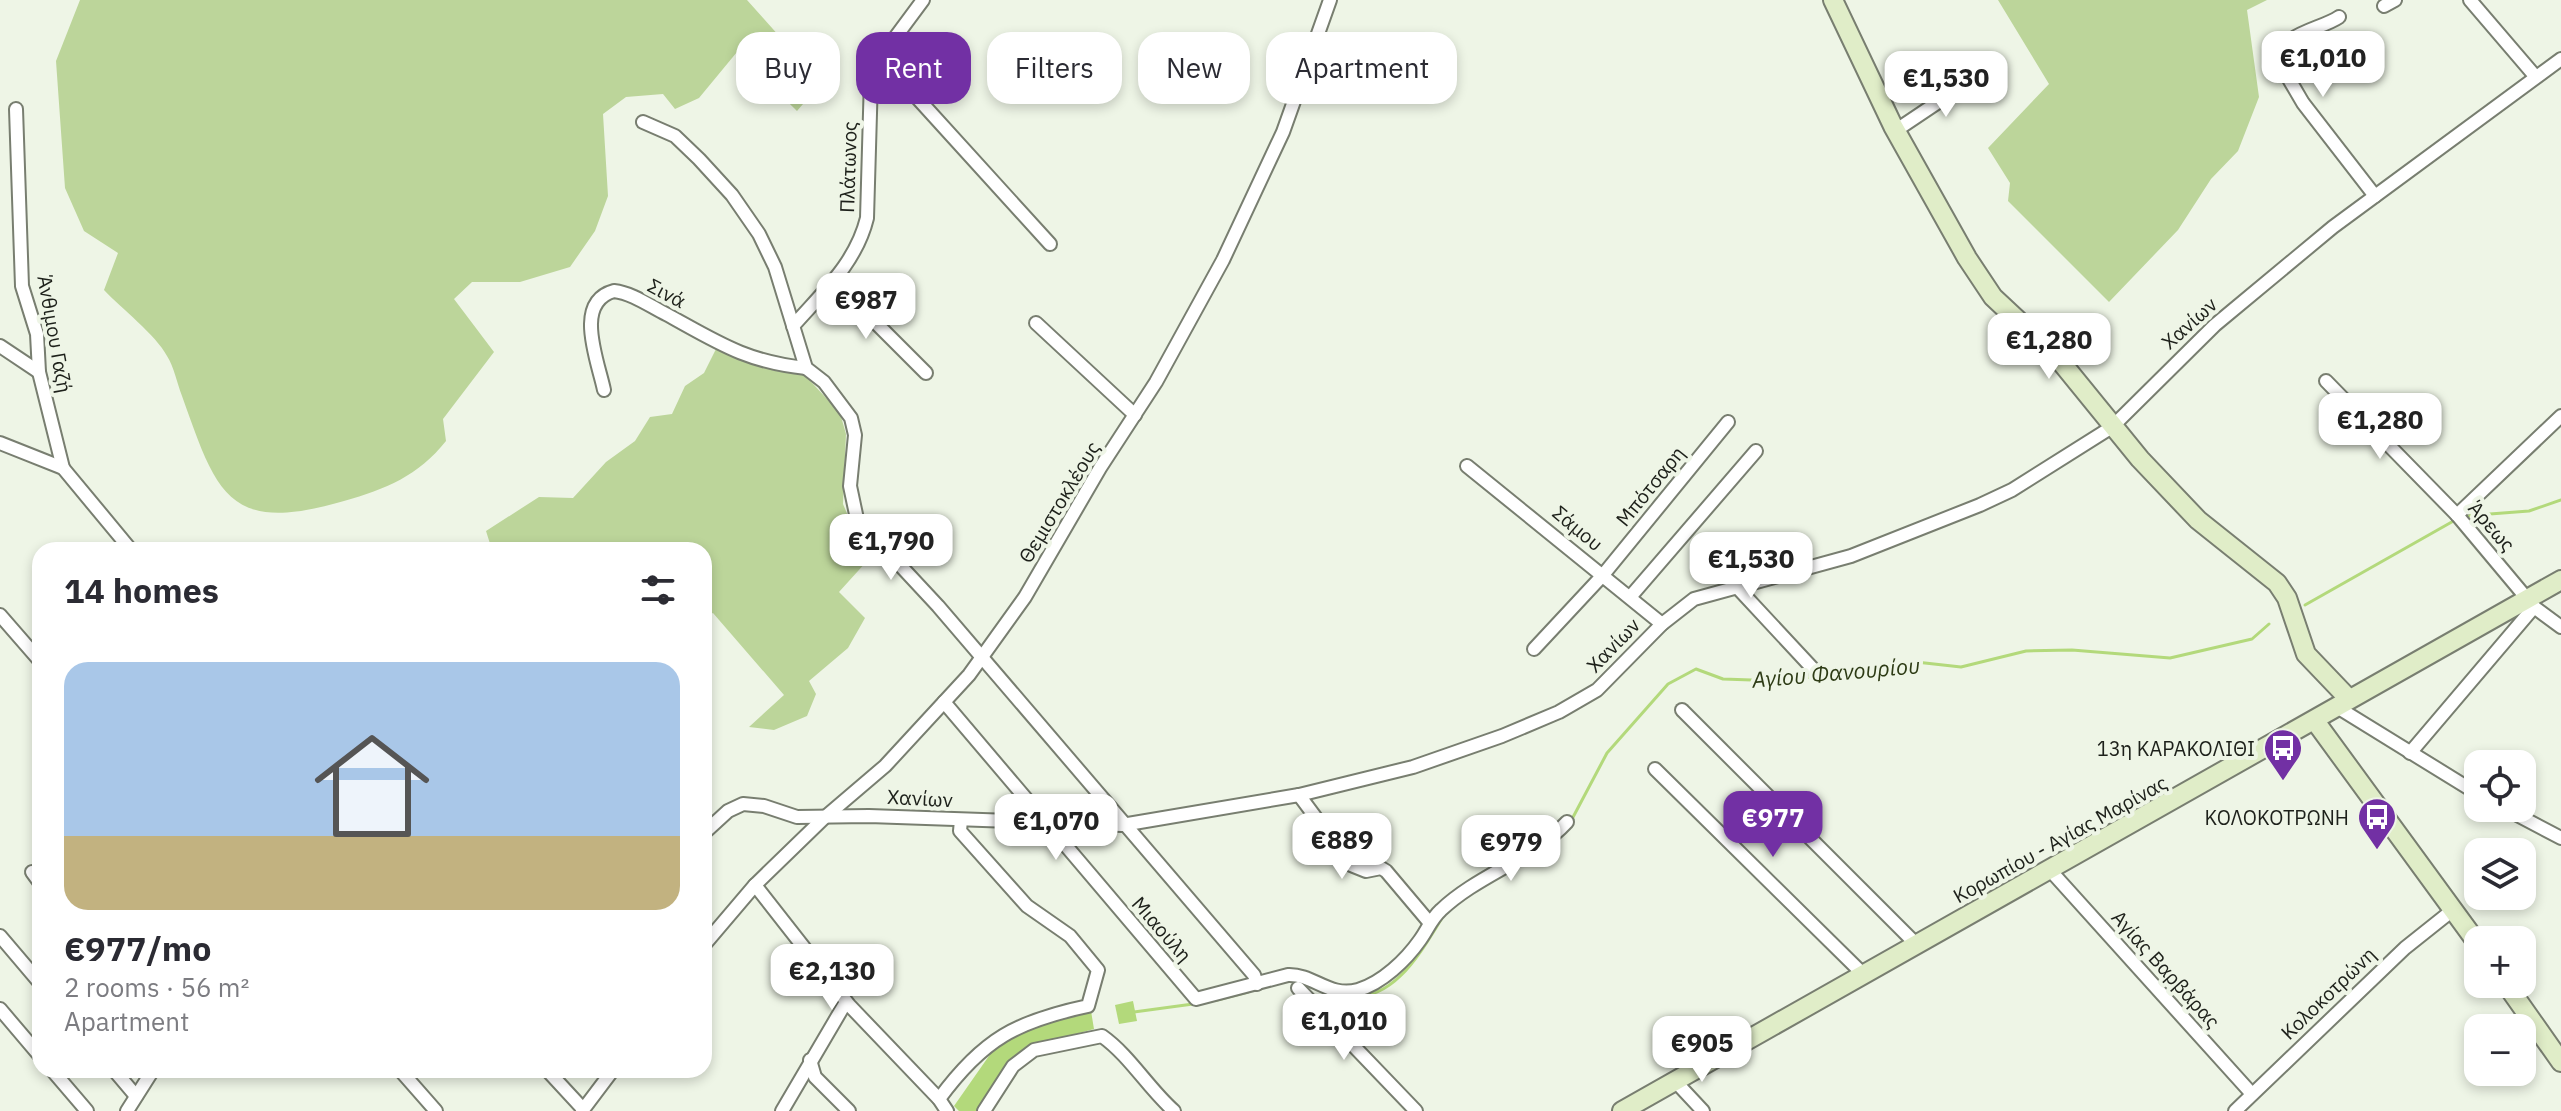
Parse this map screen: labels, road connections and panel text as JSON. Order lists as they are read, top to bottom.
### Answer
{
  "streets": {
    "street": [
      "Πλάτωνος",
      "Σινά",
      "Χανίων",
      "Άνθιμου Γαζή",
      "Μπότσαρη",
      "Θεμιστοκλέους",
      "Άρεως",
      "Σάμου",
      "Κορωπίου - Αγίας Μαρίνας",
      "Μιαούλη",
      "Αγίας Βαρβάρας",
      "Κολοκοτρώνη"
    ]
  },
  "crossings": [
    ["Χανίων", "Θεμιστοκλέους"],
    ["Χανίων", "Σάμου"],
    ["Χανίων", "Μιαούλη"],
    ["Μπότσαρη", "Σάμου"],
    ["Θεμιστοκλέους", "Μιαούλη"],
    ["Άρεως", "Κορωπίου - Αγίας Μαρίνας"],
    ["Κορωπίου - Αγίας Μαρίνας", "Αγίας Βαρβάρας"],
    ["Αγίας Βαρβάρας", "Κολοκοτρώνη"]
  ],
  "water": ["Αγίου Φανουρίου"],
  "places": {
    "bus stop": ["13η ΚΑΡΑΚΟΛΙΘΙ", "ΚΟΛΟΚΟΤΡΩΝΗ"]
  },
  "page": {
    "price": [
      "€1,010",
      "€1,530",
      "€987",
      "€1,280",
      "€1,280",
      "€1,790",
      "€1,530",
      "€977",
      "€1,070",
      "€889",
      "€979",
      "€2,130",
      "€1,010",
      "€905"
    ],
    "chip": [
      "Buy",
      "Rent",
      "Filters",
      "New",
      "Apartment"
    ],
    "heading": "14 homes",
    "list": [
      {
        "name": "€977/mo",
        "note": "2 rooms · 56 m² · Apartment"
      }
    ],
    "map_buttons": ["+", "−"]
  }
}
